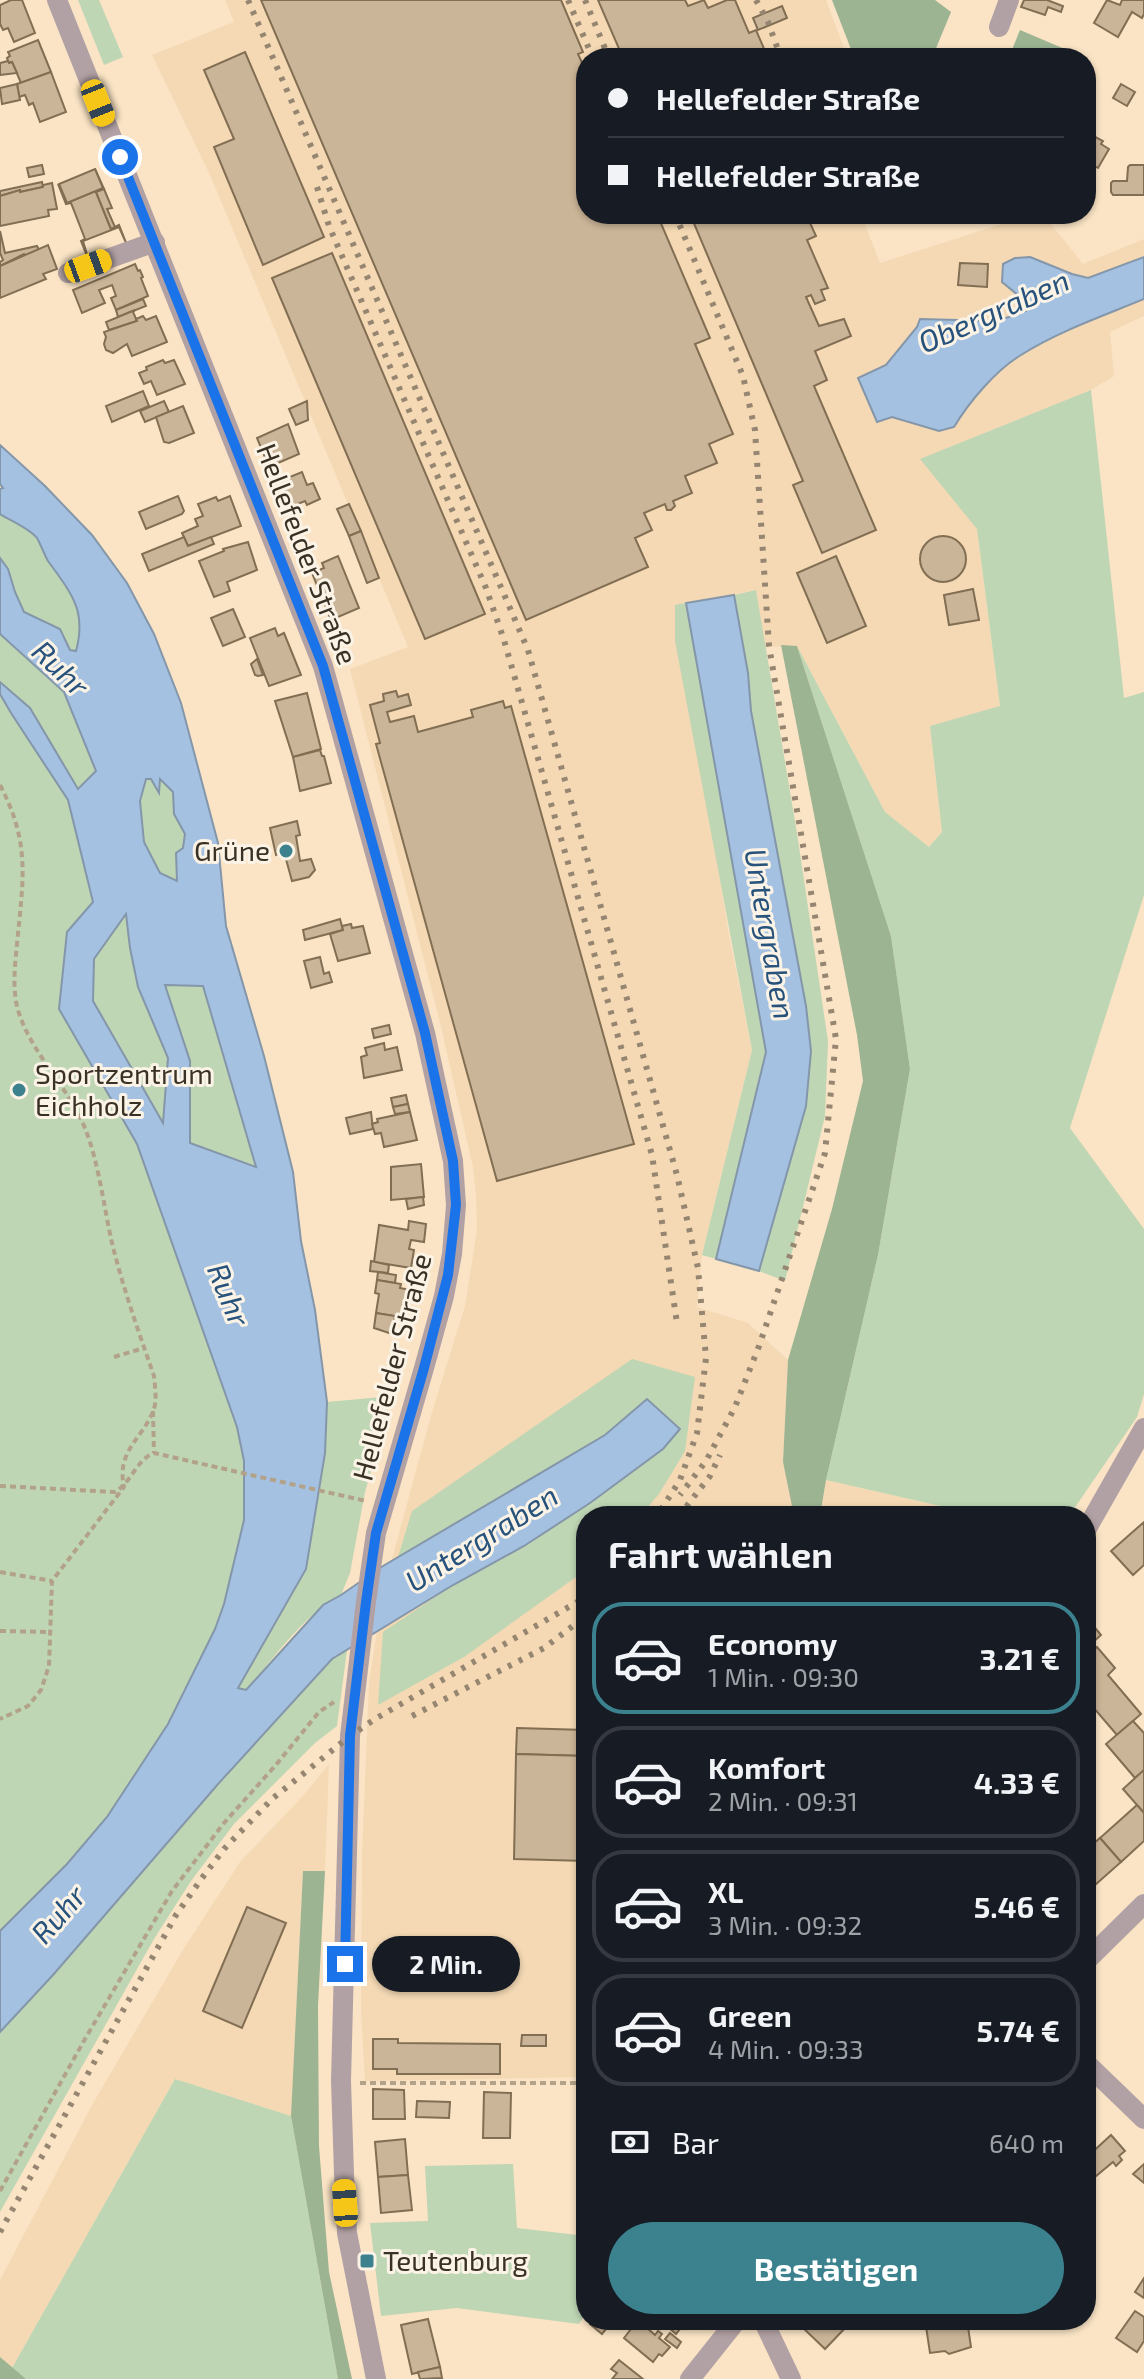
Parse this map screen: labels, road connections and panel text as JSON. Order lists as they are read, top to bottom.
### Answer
{
  "streets": {
    "street": ["Hellefelder Straße"]
  },
  "water": ["Obergraben", "Ruhr", "Untergraben"],
  "places": {
    "other": ["Grüne", "Sportzentrum Eichholz"],
    "transit": ["Teutenburg"]
  },
  "page": {
    "banner": ["Hellefelder Straße", "Hellefelder Straße"],
    "heading": "Fahrt wählen",
    "list": [
      {
        "name": "Economy",
        "note": "1 Min. · 09:30",
        "value": "3.21 €"
      },
      {
        "name": "Komfort",
        "note": "2 Min. · 09:31",
        "value": "4.33 €"
      },
      {
        "name": "XL",
        "note": "3 Min. · 09:32",
        "value": "5.46 €"
      },
      {
        "name": "Green",
        "note": "4 Min. · 09:33",
        "value": "5.74 €"
      }
    ],
    "bubble": "2 Min.",
    "pay": ["Bar", "640 m"],
    "buttons": "Bestätigen"
  }
}
